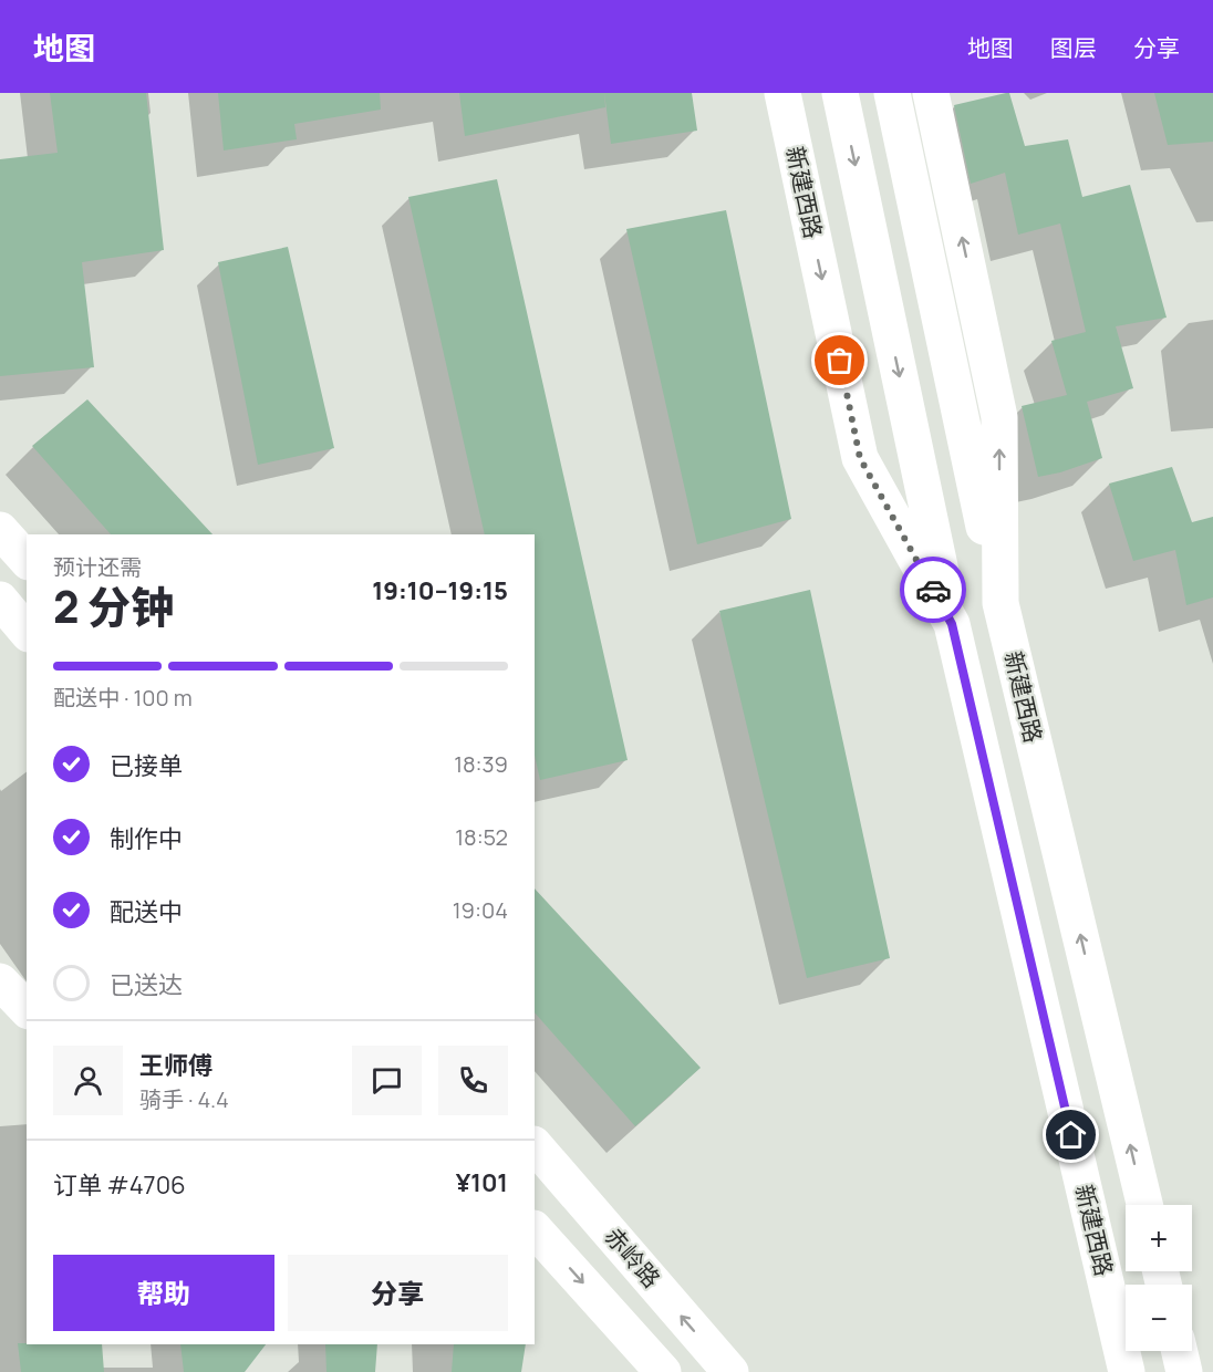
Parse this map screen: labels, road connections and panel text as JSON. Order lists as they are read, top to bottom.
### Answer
{
  "streets": {
    "main road": ["新建西路", "赤岭路"]
  },
  "page": {
    "header": "地图",
    "nav": ["地图", "图层", "分享"],
    "heading": ["2 分钟", "预计还需", "19:10–19:15"],
    "panel": [
      "王师傅",
      "骑手 · 4.4",
      "订单 #4706",
      "¥101"
    ],
    "bar": "配送中 · 100 m",
    "list": [
      ["已接单", "18:39"],
      ["制作中", "18:52"],
      ["配送中", "19:04"],
      "已送达"
    ],
    "map_buttons": ["+", "−"],
    "buttons": ["帮助", "分享"]
  }
}
